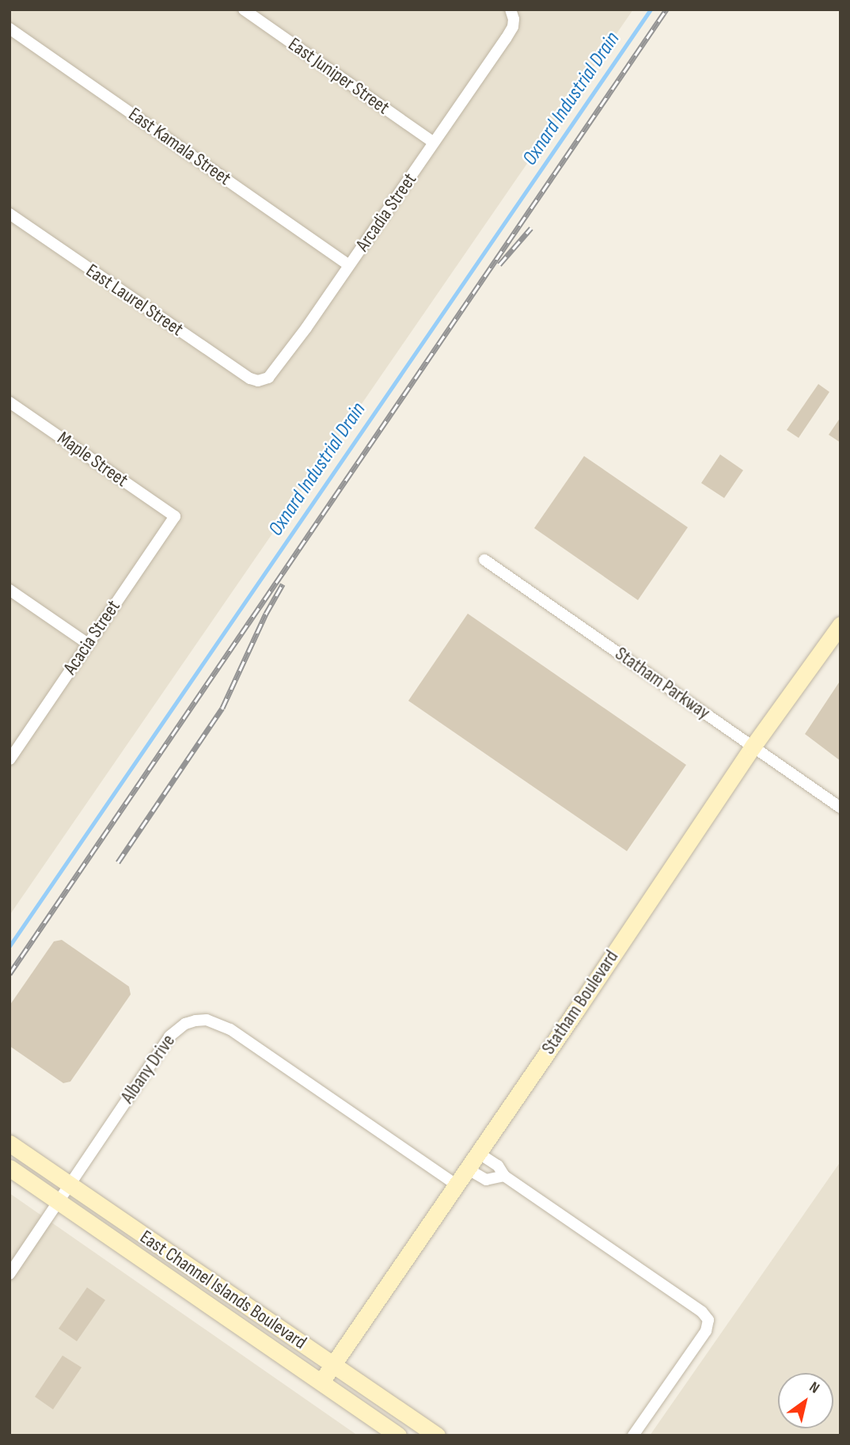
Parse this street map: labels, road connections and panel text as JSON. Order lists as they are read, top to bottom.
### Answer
{
  "streets": {
    "main road": ["Statham Boulevard", "East Channel Islands Boulevard"],
    "street": [
      "East Juniper Street",
      "East Kamala Street",
      "Arcadia Street",
      "East Laurel Street",
      "Maple Street",
      "Acacia Street",
      "Statham Parkway",
      "Albany Drive"
    ]
  },
  "crossings": [
    ["East Juniper Street", "Arcadia Street"],
    ["East Kamala Street", "Arcadia Street"],
    ["Arcadia Street", "East Laurel Street"],
    ["Maple Street", "Acacia Street"],
    ["Statham Parkway", "Statham Boulevard"],
    ["Statham Boulevard", "Albany Drive"],
    ["Statham Boulevard", "East Channel Islands Boulevard"],
    ["Albany Drive", "East Channel Islands Boulevard"]
  ],
  "water": ["Oxnard Industrial Drain"],
  "north": "top right"
}
